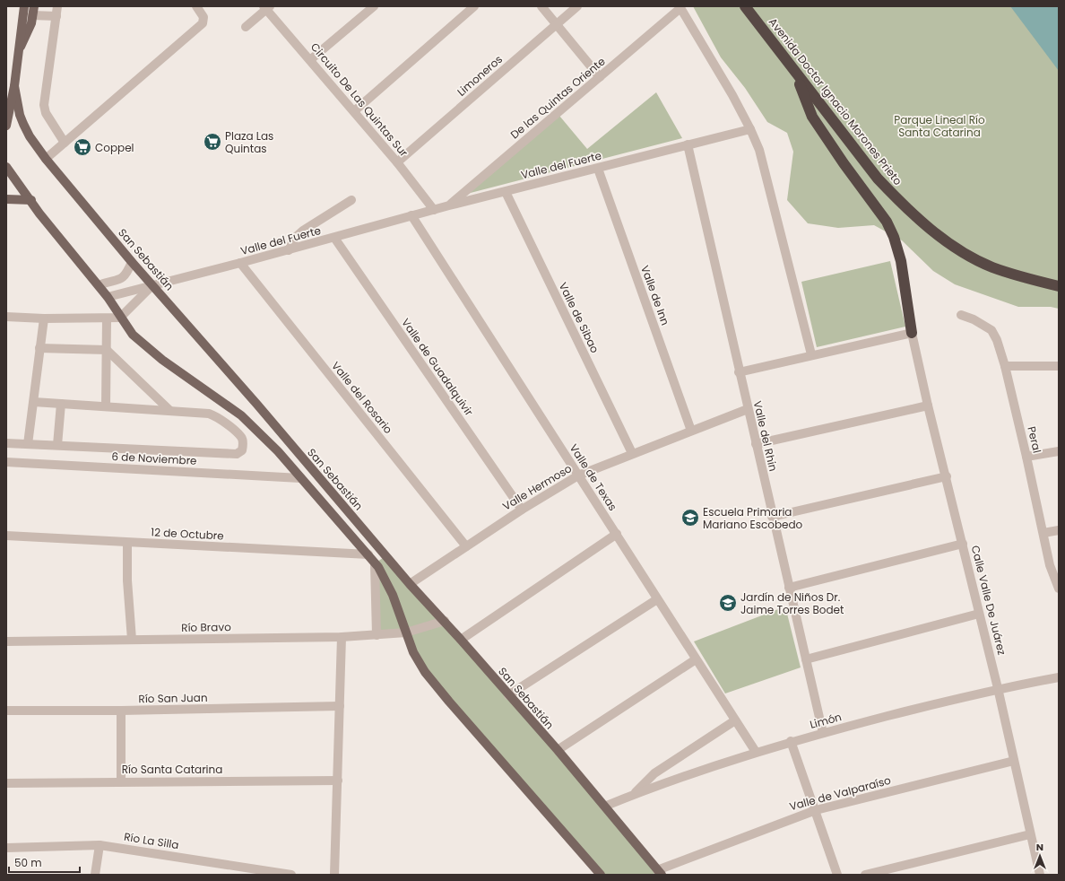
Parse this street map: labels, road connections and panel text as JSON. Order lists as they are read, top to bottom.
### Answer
{
  "streets": {
    "highway": ["Avenida Doctor Ignacio Morones Prieto"],
    "main road": ["San Sebastián"],
    "street": [
      "Limoneros",
      "De las Quintas Oriente",
      "Circuito De Las Quintas Sur",
      "Valle del Fuerte",
      "Valle de Inn",
      "Valle de Sibao",
      "Valle de Guadalquivir",
      "Valle del Rosario",
      "Valle del Rhin",
      "Peral",
      "6 de Noviembre",
      "Valle de Texas",
      "Valle Hermoso",
      "12 de Octubre",
      "Calle Valle De Juárez",
      "Río Bravo",
      "Río San Juan",
      "Limón",
      "Río Santa Catarina",
      "Valle de Valparaíso",
      "Río La Silla"
    ]
  },
  "crossings": [
    ["Limoneros", "Circuito De Las Quintas Sur"],
    ["De las Quintas Oriente", "Valle del Fuerte"],
    ["Circuito De Las Quintas Sur", "Valle del Fuerte"],
    ["Valle del Fuerte", "San Sebastián"],
    ["Valle del Fuerte", "Valle de Inn"],
    ["Valle del Fuerte", "Valle de Sibao"],
    ["Valle del Fuerte", "Valle de Guadalquivir"],
    ["Valle del Fuerte", "Valle del Rosario"],
    ["Valle del Fuerte", "Valle del Rhin"],
    ["Valle del Fuerte", "Valle de Texas"],
    ["San Sebastián", "Valle Hermoso"],
    ["San Sebastián", "Río Bravo"],
    ["San Sebastián", "Limón"],
    ["San Sebastián", "Valle de Valparaíso"],
    ["Valle de Inn", "Valle Hermoso"],
    ["Valle de Sibao", "Valle Hermoso"],
    ["Valle de Guadalquivir", "Valle Hermoso"],
    ["Valle del Rosario", "Valle Hermoso"],
    ["Valle del Rhin", "Valle Hermoso"],
    ["Valle del Rhin", "Limón"],
    ["Valle de Texas", "Valle Hermoso"],
    ["Valle de Texas", "Limón"],
    ["Calle Valle De Juárez", "Limón"],
    ["Calle Valle De Juárez", "Valle de Valparaíso"]
  ],
  "parks": ["Parque Lineal Río Santa Catarina"],
  "places": {
    "supermarket": ["Plaza Las Quintas", "Coppel"],
    "school or university": ["Escuela Primaria Mariano Escobedo", "Jardín de Niños Dr. Jaime Torres Bodet"]
  },
  "scale_bar": "50 m",
  "north": "top"
}
